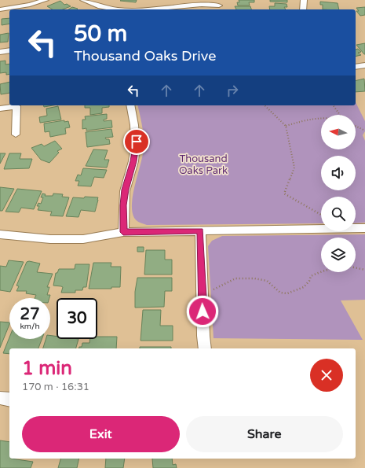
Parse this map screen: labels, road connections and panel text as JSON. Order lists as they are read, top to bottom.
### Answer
{
  "parks": ["Thousand Oaks Park"],
  "north": "left",
  "page": {
    "turn": ["50 m", "Thousand Oaks Drive"],
    "speed": "27 km/h",
    "limit": "30",
    "heading": ["1 min", "170 m · 16:31"],
    "buttons": ["Exit", "Share"]
  }
}
